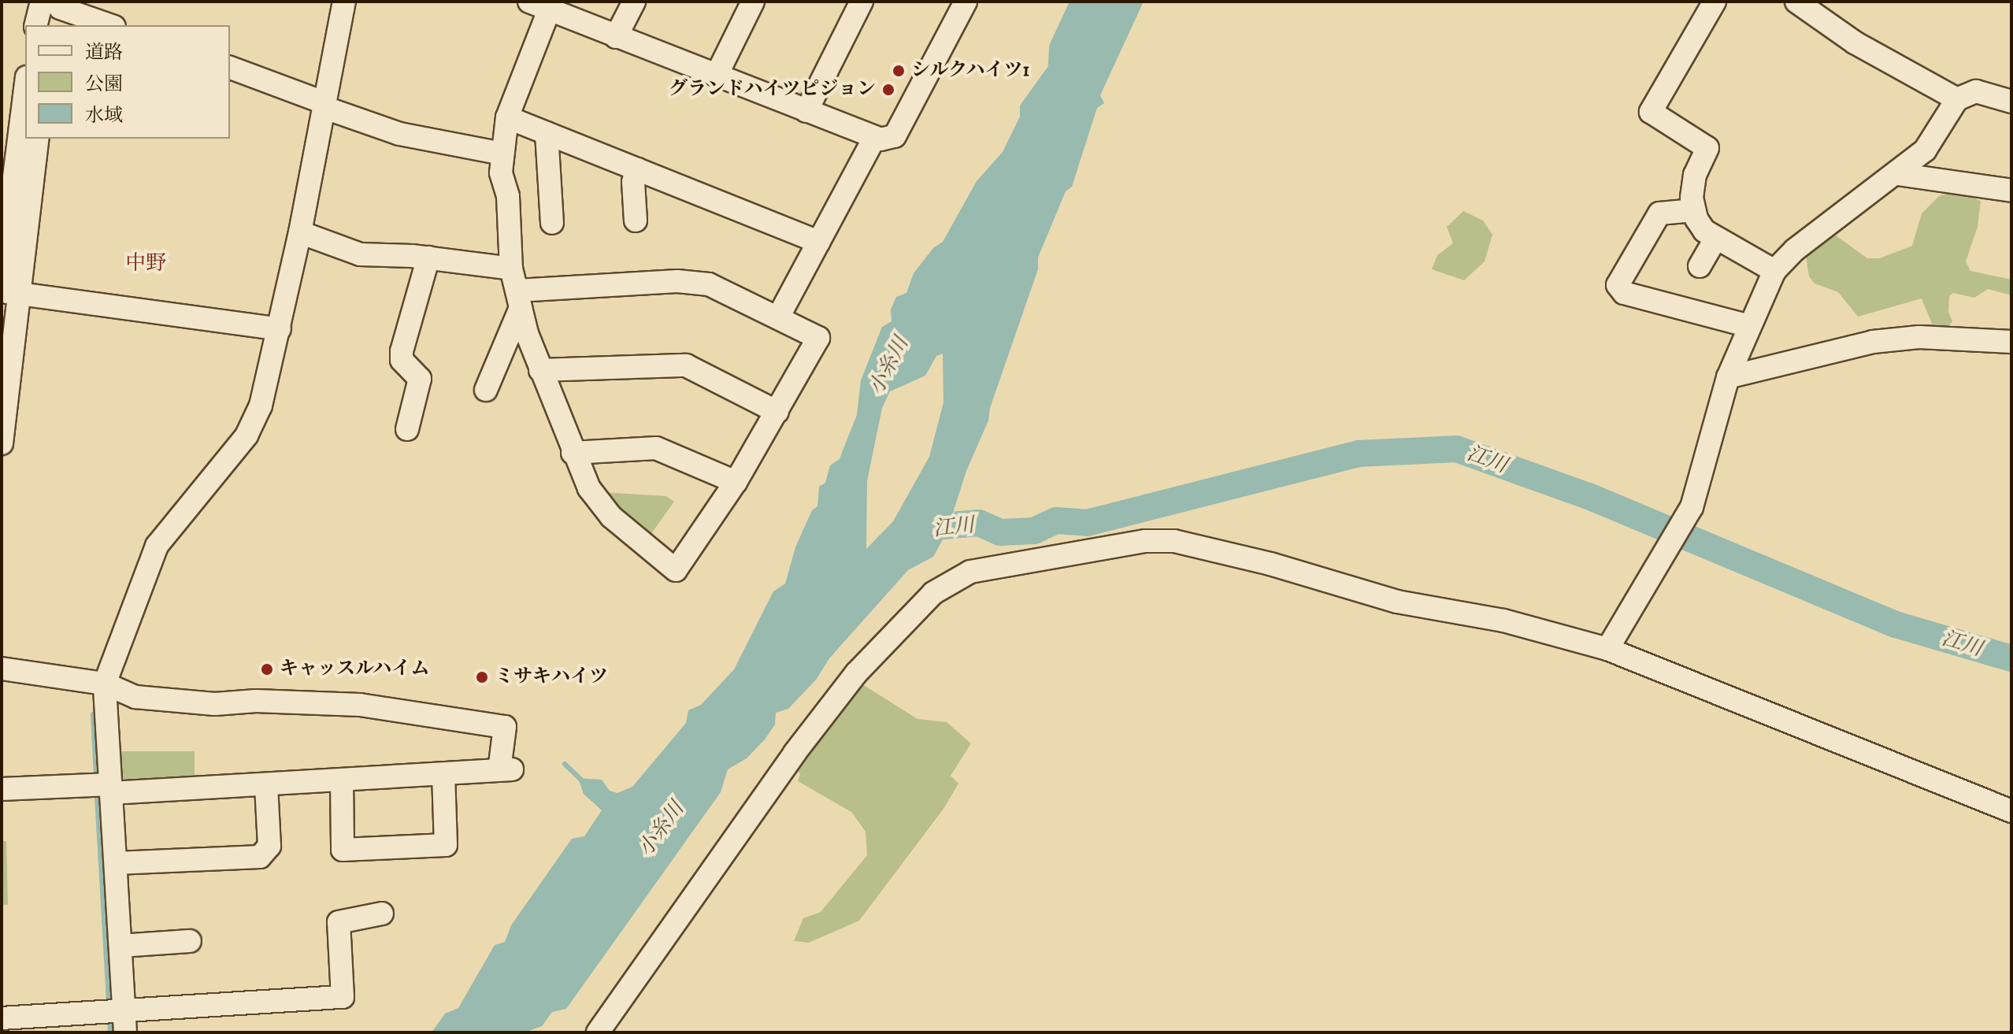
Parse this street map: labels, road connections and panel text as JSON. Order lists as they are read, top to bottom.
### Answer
{
  "districts": ["中野"],
  "water": ["小糸川", "江川"],
  "places": [
    "シルクハイツ1",
    "グランドハイツピジョン",
    "キャッスルハイム",
    "ミサキハイツ"
  ],
  "legend": ["道路", "公園", "水域"]
}
